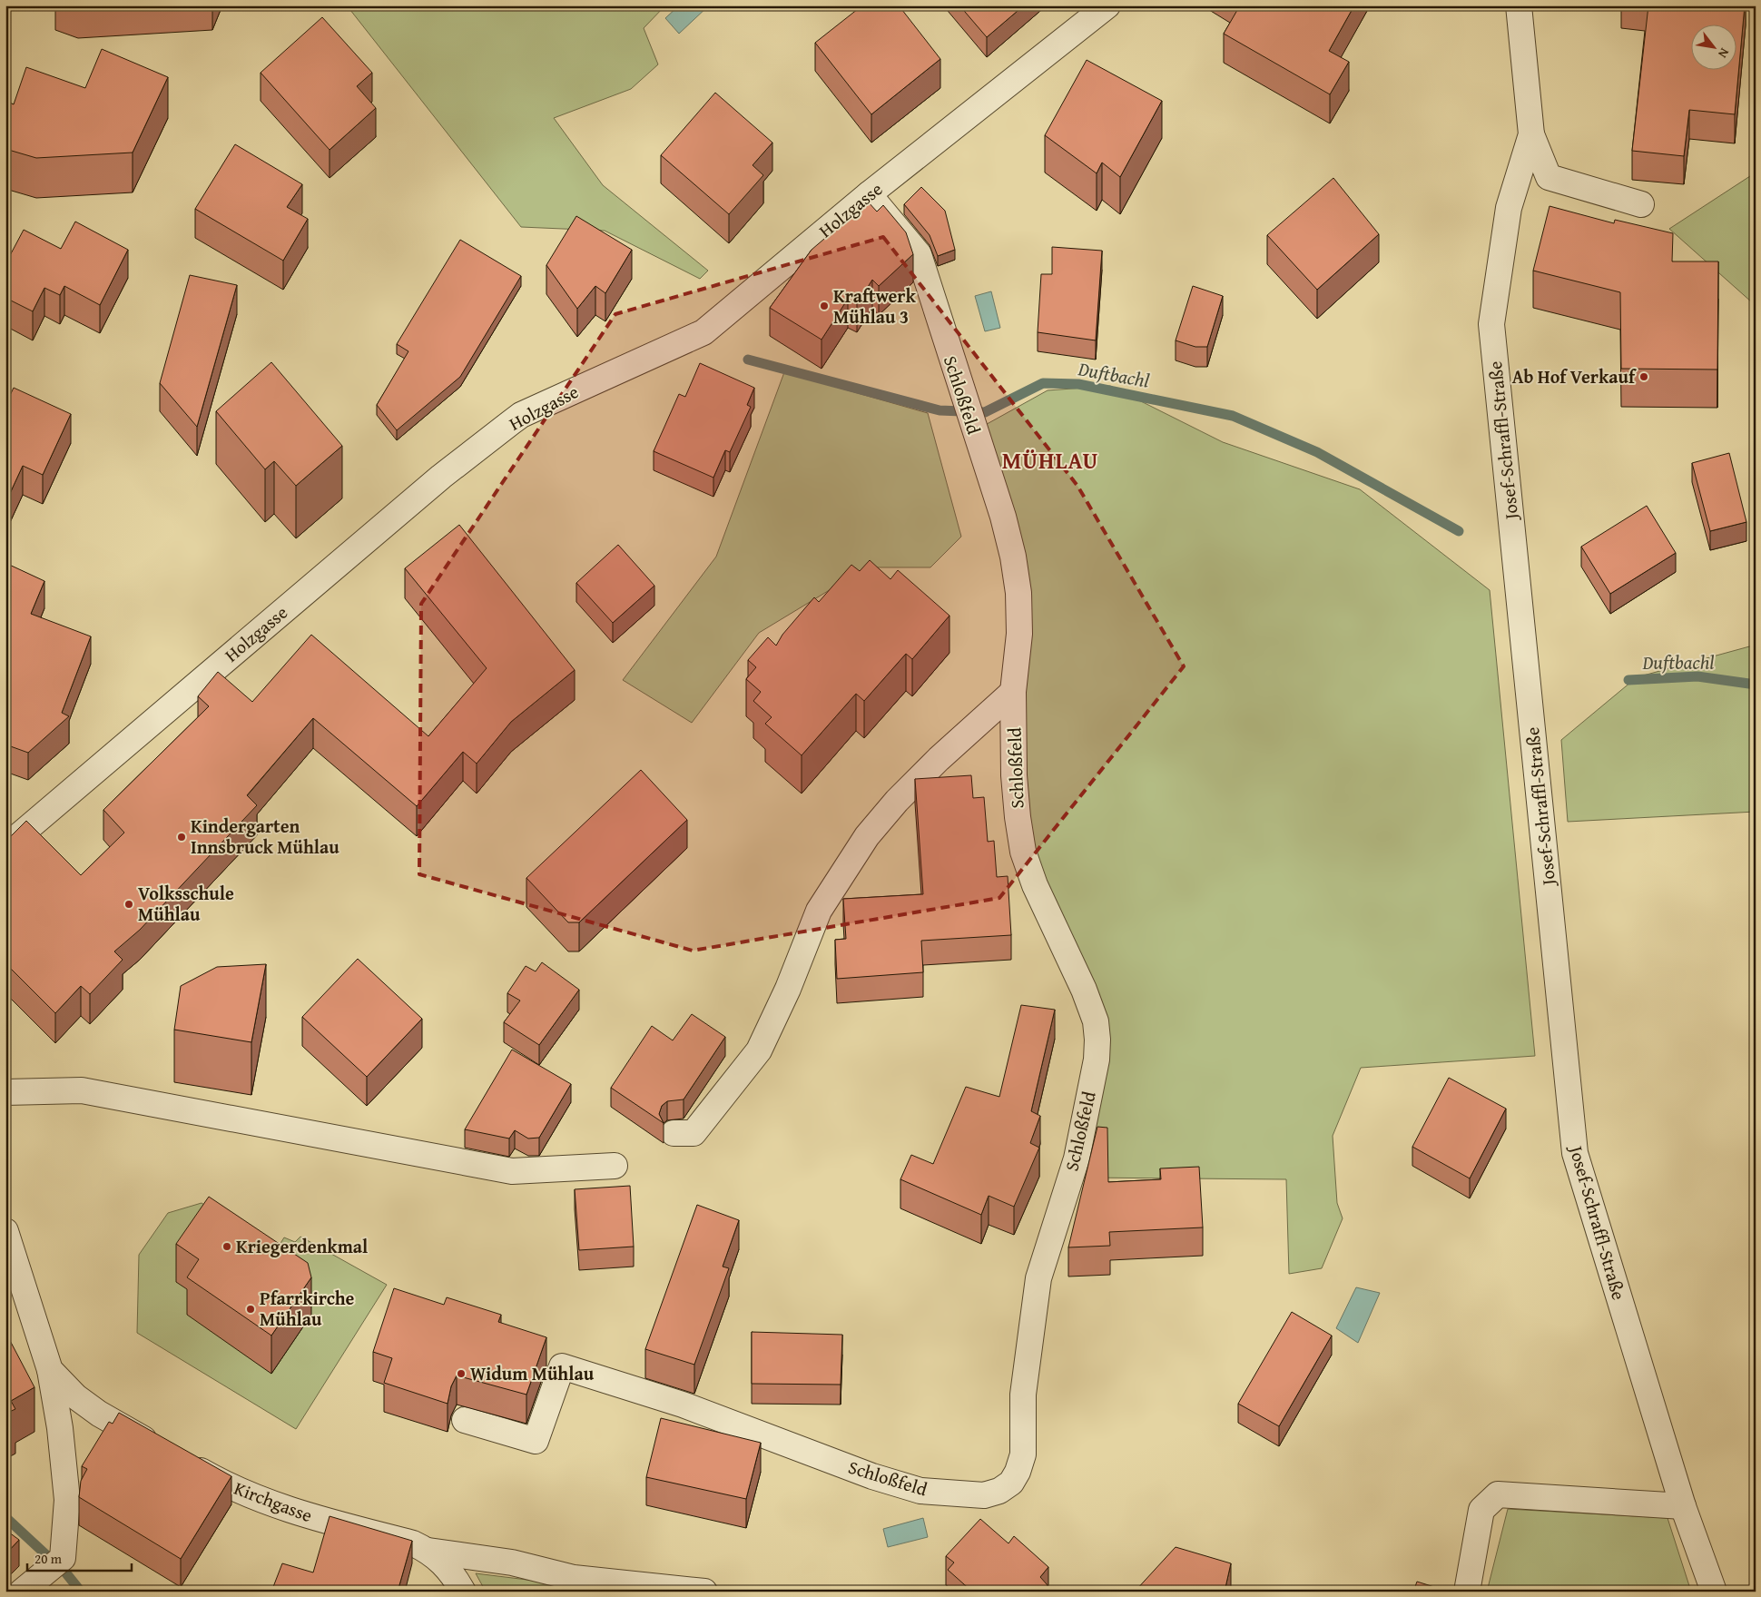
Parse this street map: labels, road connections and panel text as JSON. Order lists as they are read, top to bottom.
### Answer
{
  "streets": {
    "street": [
      "Holzgasse",
      "Schloßfeld",
      "Josef-Schraffl-Straße",
      "Kirchgasse"
    ]
  },
  "crossings": [
    ["Holzgasse", "Schloßfeld"]
  ],
  "districts": ["MÜHLAU"],
  "water": ["Duftbachl"],
  "places": [
    "Kraftwerk Mühlau 3",
    "Ab Hof Verkauf",
    "Kindergarten Innsbruck Mühlau",
    "Volksschule Mühlau",
    "Kriegerdenkmal",
    "Pfarrkirche Mühlau",
    "Widum Mühlau"
  ],
  "scale_bar": "20 m",
  "north": "bottom right"
}
